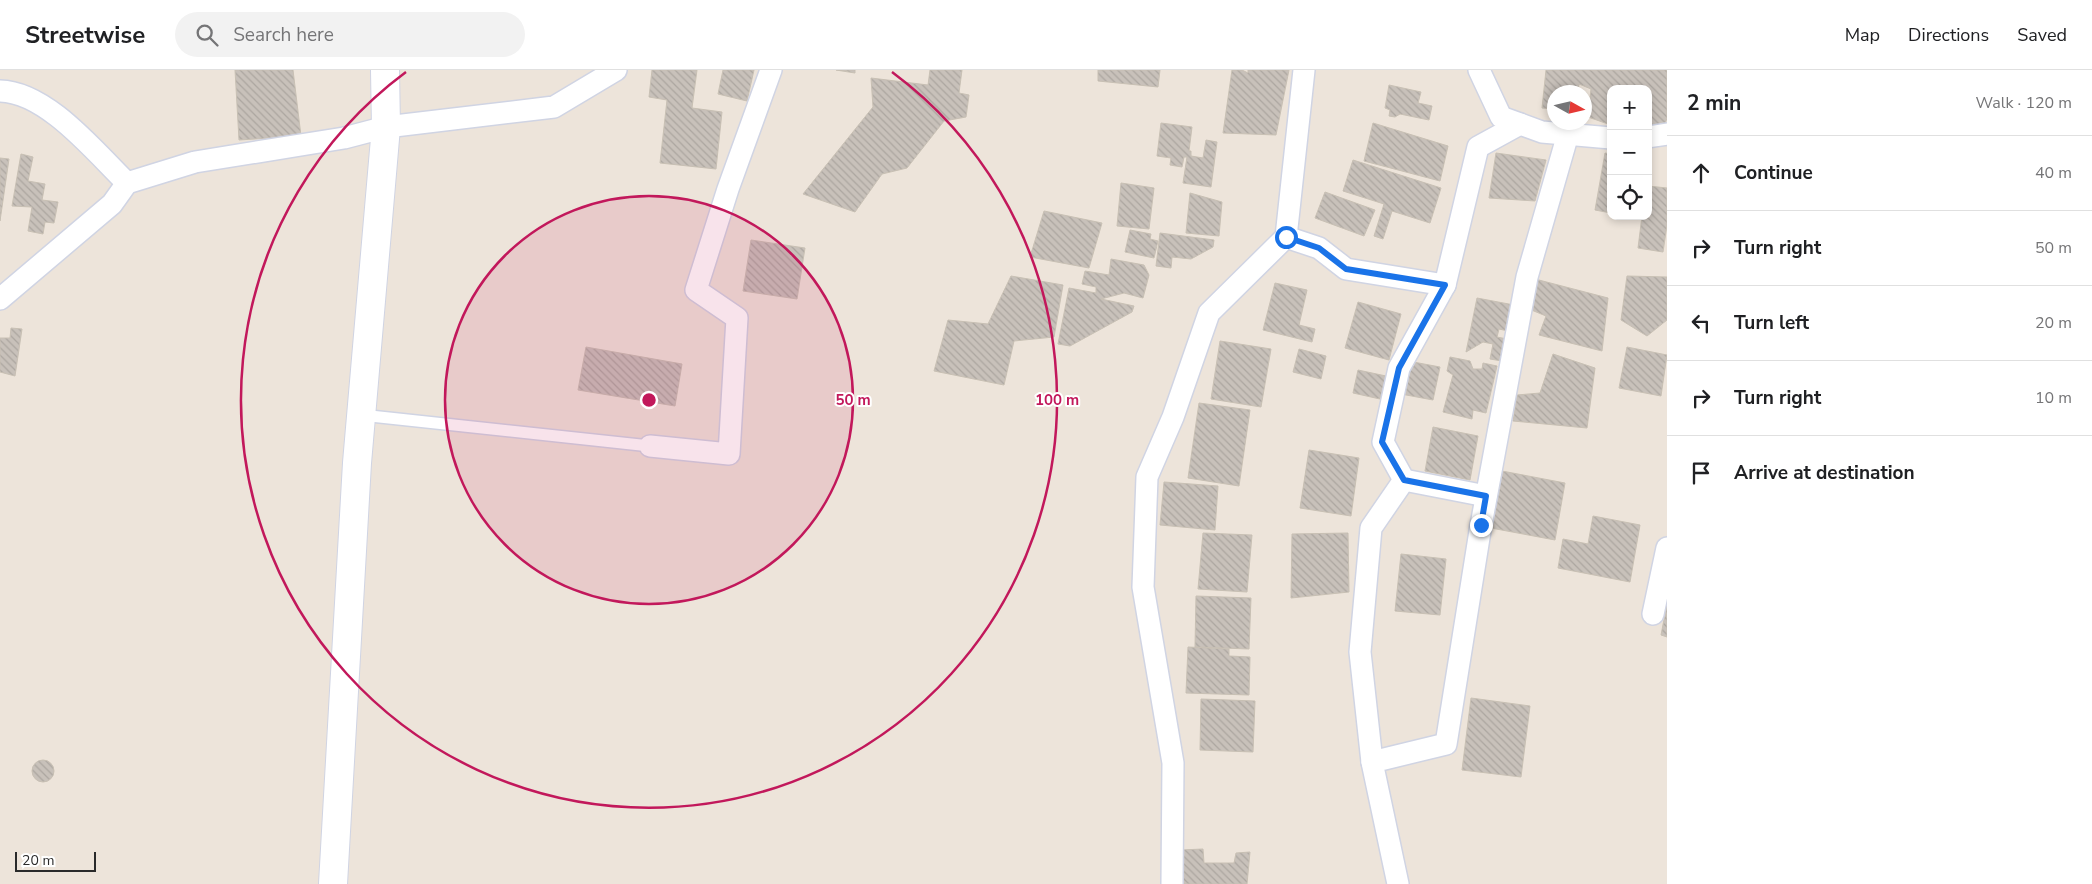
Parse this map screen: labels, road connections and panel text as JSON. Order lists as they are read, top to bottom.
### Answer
{
  "scale_bar": "20 m",
  "north": "right",
  "page": {
    "header": "Streetwise",
    "search": "Search here",
    "nav": ["Map", "Directions", "Saved"],
    "heading": ["2 min", "Walk · 120 m"],
    "map_buttons": ["+", "−"],
    "list": [
      ["Continue", "40 m"],
      ["Turn right", "50 m"],
      ["Turn left", "20 m"],
      ["Turn right", "10 m"],
      "Arrive at destination"
    ],
    "scale": "20 m"
  },
  "rings": ["50 m", "100 m"]
}
